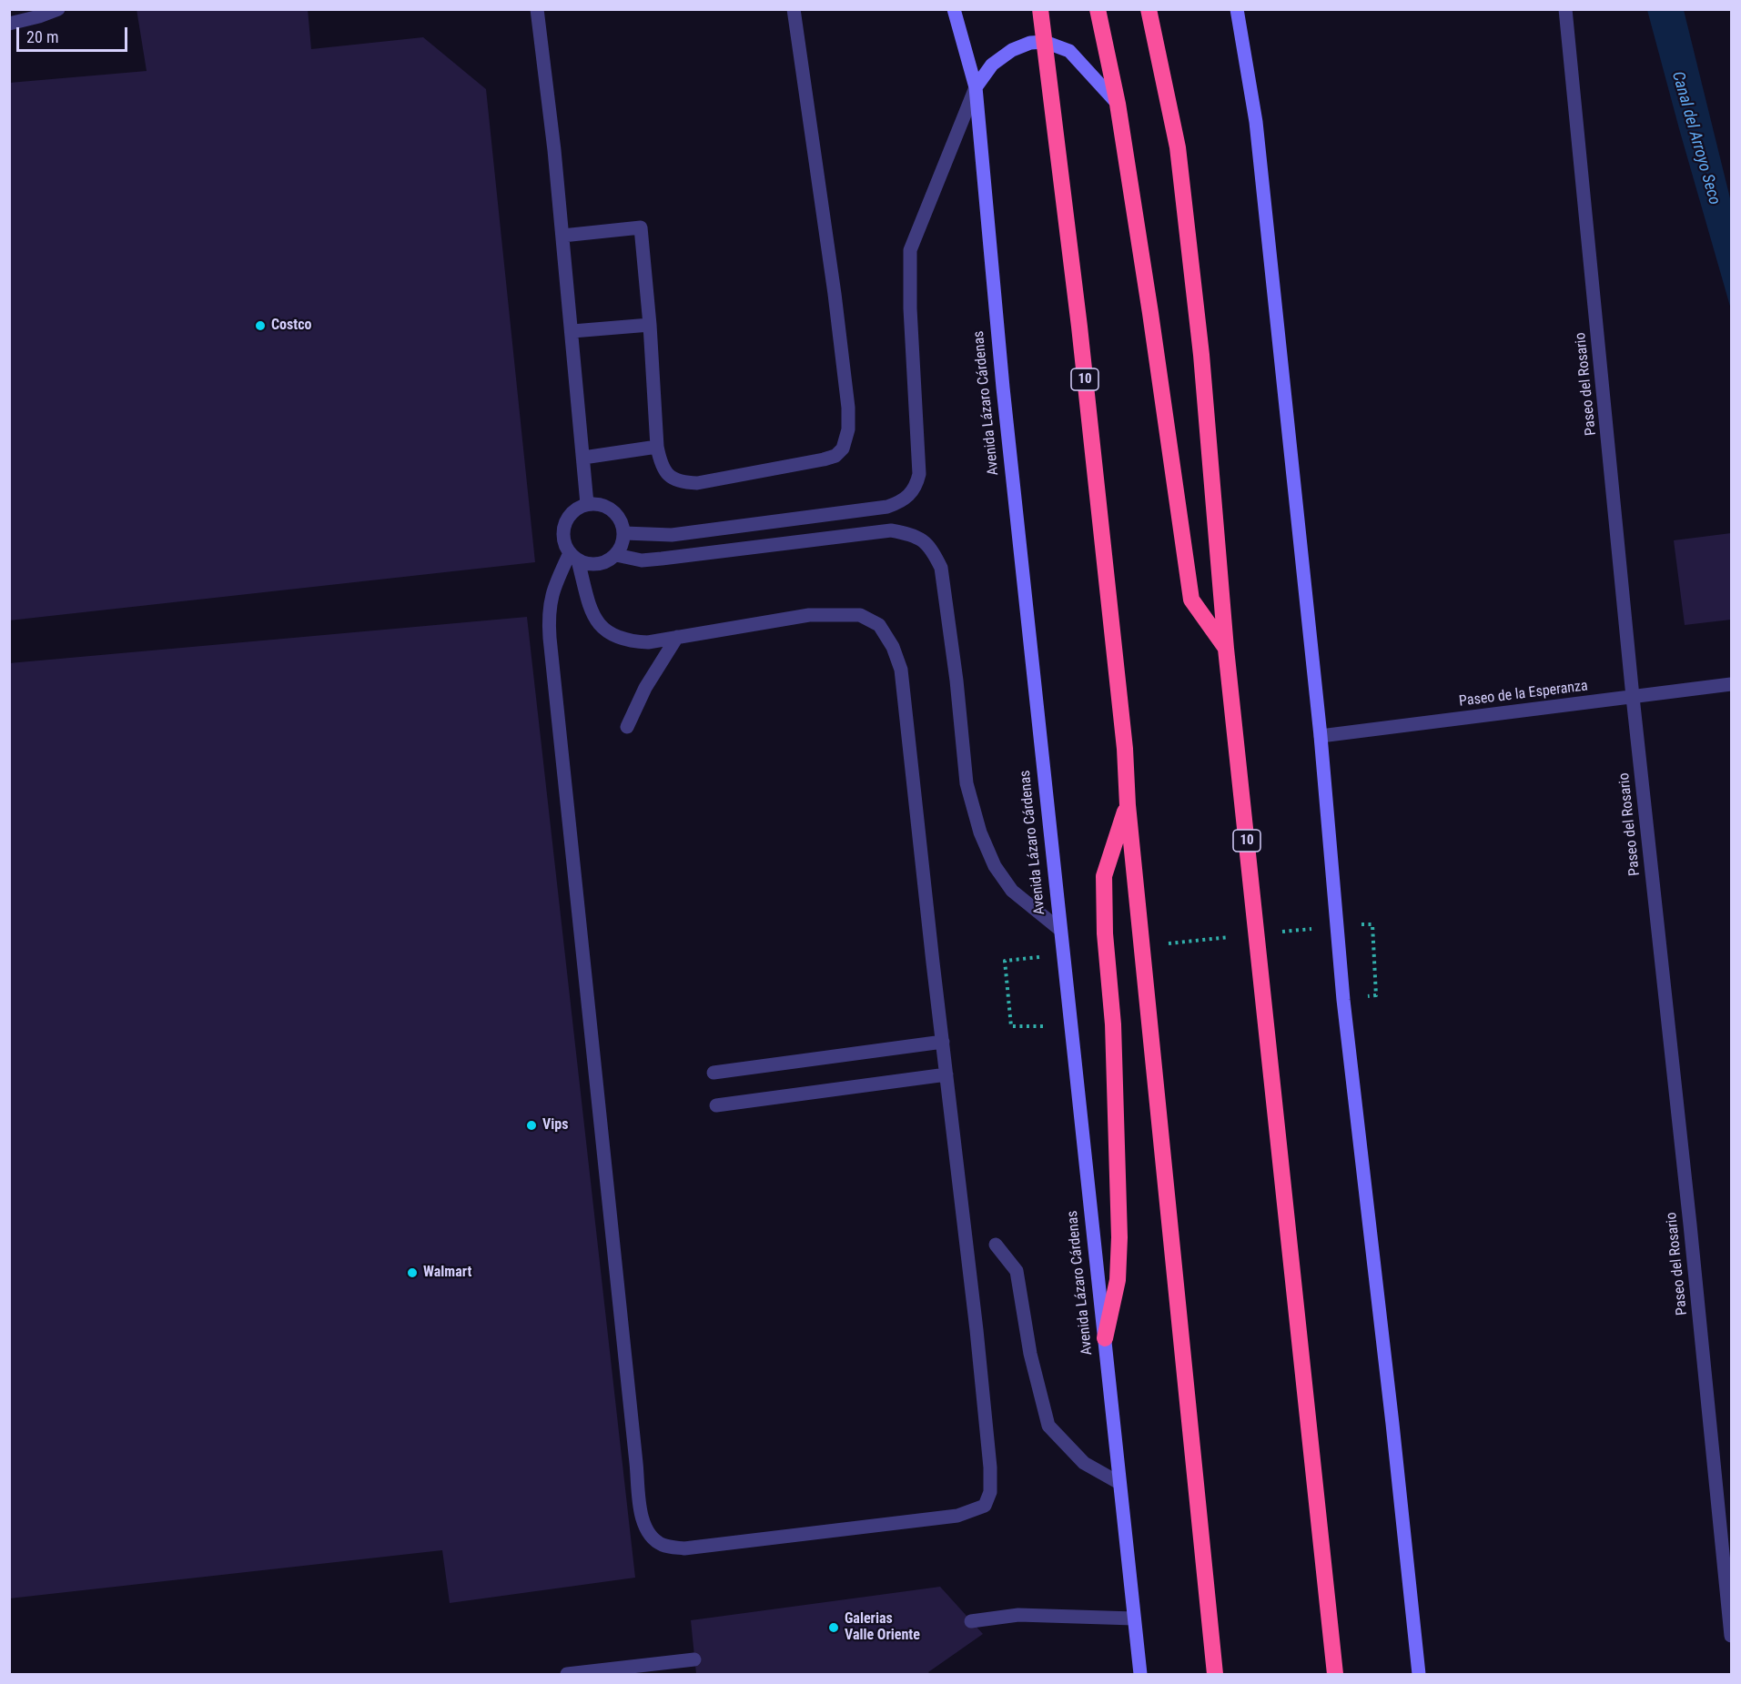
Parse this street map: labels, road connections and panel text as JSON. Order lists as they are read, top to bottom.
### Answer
{
  "streets": {
    "highway": ["10"],
    "street": ["Paseo del Rosario", "Avenida Lázaro Cárdenas", "Paseo de la Esperanza"]
  },
  "crossings": [
    ["Paseo del Rosario", "Paseo de la Esperanza"]
  ],
  "water": ["Canal del Arroyo Seco"],
  "places": [
    "Costco",
    "Vips",
    "Walmart",
    "Galerias Valle Oriente"
  ],
  "scale_bar": "20 m"
}
